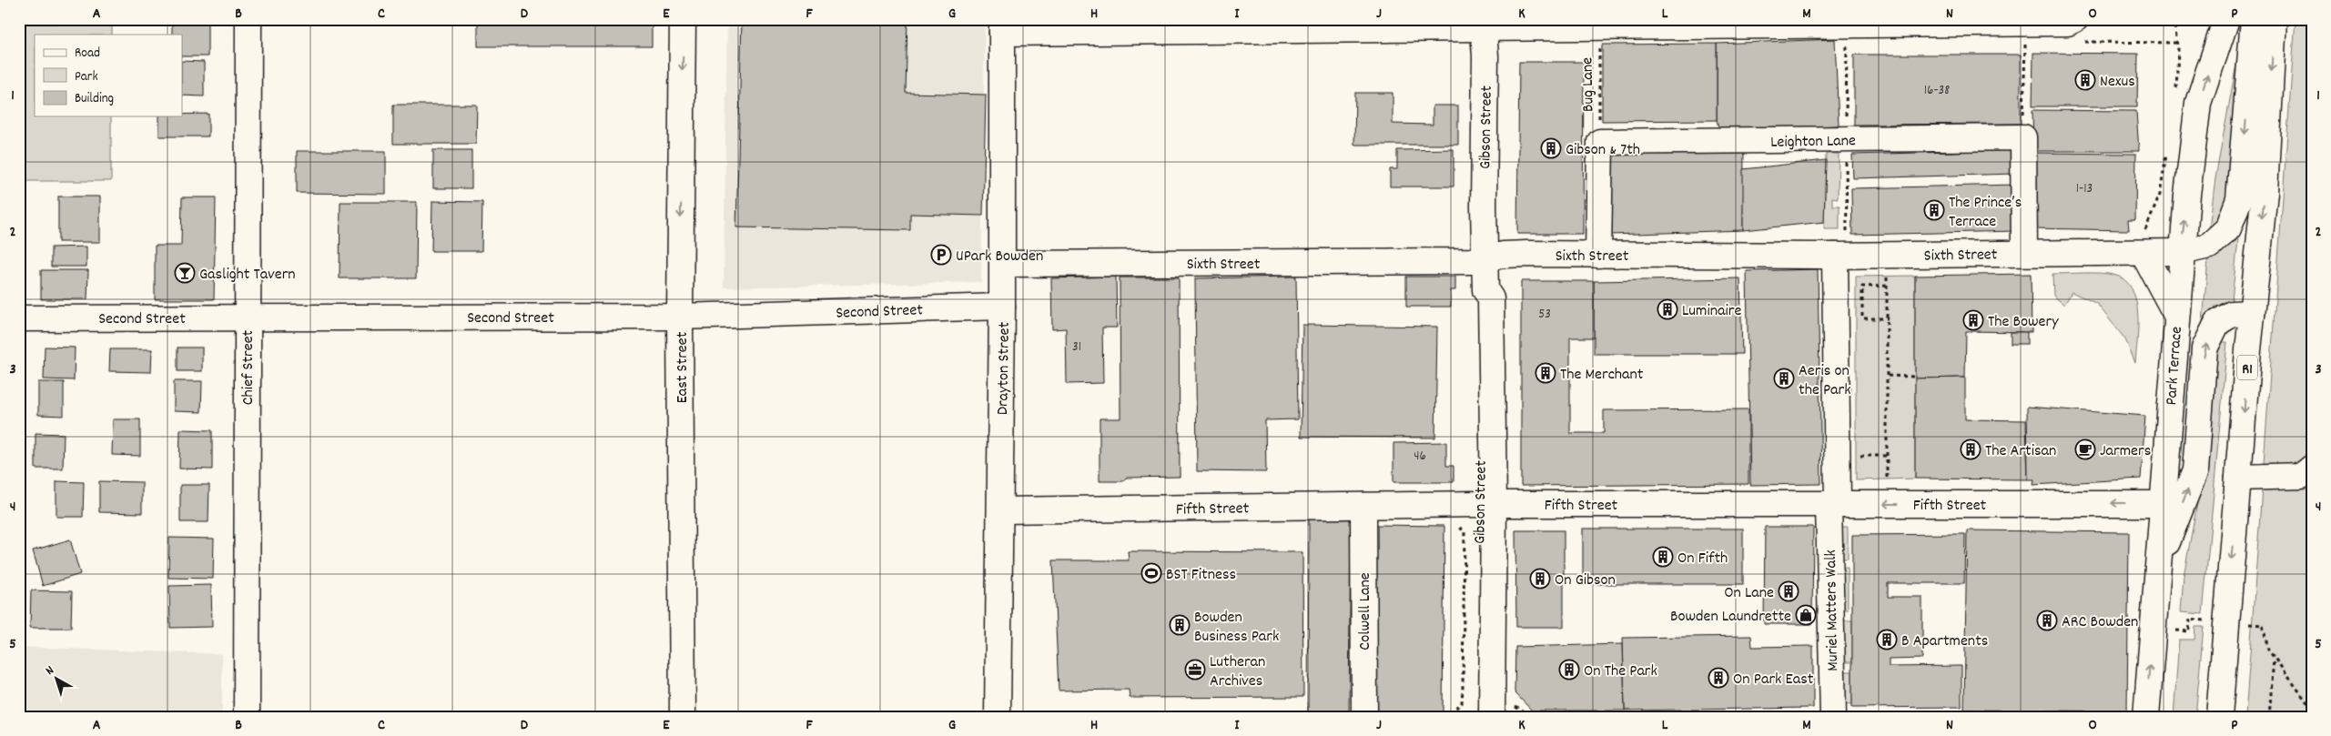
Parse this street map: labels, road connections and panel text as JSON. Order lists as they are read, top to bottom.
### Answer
{
  "streets": {
    "main road": [
      "Gibson Street",
      "Leighton Lane",
      "Sixth Street",
      "Second Street",
      "Park Terrace",
      "Chief Street",
      "East Street",
      "R1",
      "Drayton Street",
      "Fifth Street",
      "Muriel Matters Walk",
      "Colwell Lane"
    ],
    "path": ["Bug Lane"]
  },
  "crossings": [
    ["Bug Lane", "Leighton Lane"],
    ["Gibson Street", "Sixth Street"],
    ["Gibson Street", "Fifth Street"],
    ["Sixth Street", "Park Terrace"],
    ["Sixth Street", "Drayton Street"],
    ["Sixth Street", "Muriel Matters Walk"],
    ["Second Street", "Chief Street"],
    ["Second Street", "East Street"],
    ["Second Street", "Drayton Street"],
    ["Park Terrace", "Fifth Street"],
    ["Drayton Street", "Fifth Street"],
    ["Fifth Street", "Muriel Matters Walk"],
    ["Fifth Street", "Colwell Lane"]
  ],
  "one_way": ["East Street"],
  "places": {
    "building": [
      "Nexus",
      "Gibson & 7th",
      "The Prince’s Terrace",
      "Luminaire",
      "The Bowery",
      "The Merchant",
      "Aeris on the Park",
      "The Artisan",
      "On Fifth",
      "On Gibson",
      "On Lane",
      "ARC Bowden",
      "Bowden Business Park",
      "B Apartments",
      "On The Park",
      "On Park East"
    ],
    "parking": ["UPark Bowden"],
    "bar": ["Gaslight Tavern"],
    "cafe": ["Jarmers"],
    "sports": ["BST Fitness"],
    "shop": ["Bowden Laundrette"],
    "office": ["Lutheran Archives"]
  },
  "house_numbers": [
    "16-38",
    "1-13",
    "53",
    "31",
    "46"
  ],
  "legend": ["Road", "Park", "Building"],
  "north": "top left",
  "grid": {
    "columns": [
      "A",
      "B",
      "C",
      "D",
      "E",
      "F",
      "G",
      "H",
      "I",
      "J",
      "K",
      "L",
      "M",
      "N",
      "O",
      "P"
    ],
    "rows": [
      "1",
      "2",
      "3",
      "4",
      "5"
    ]
  }
}
